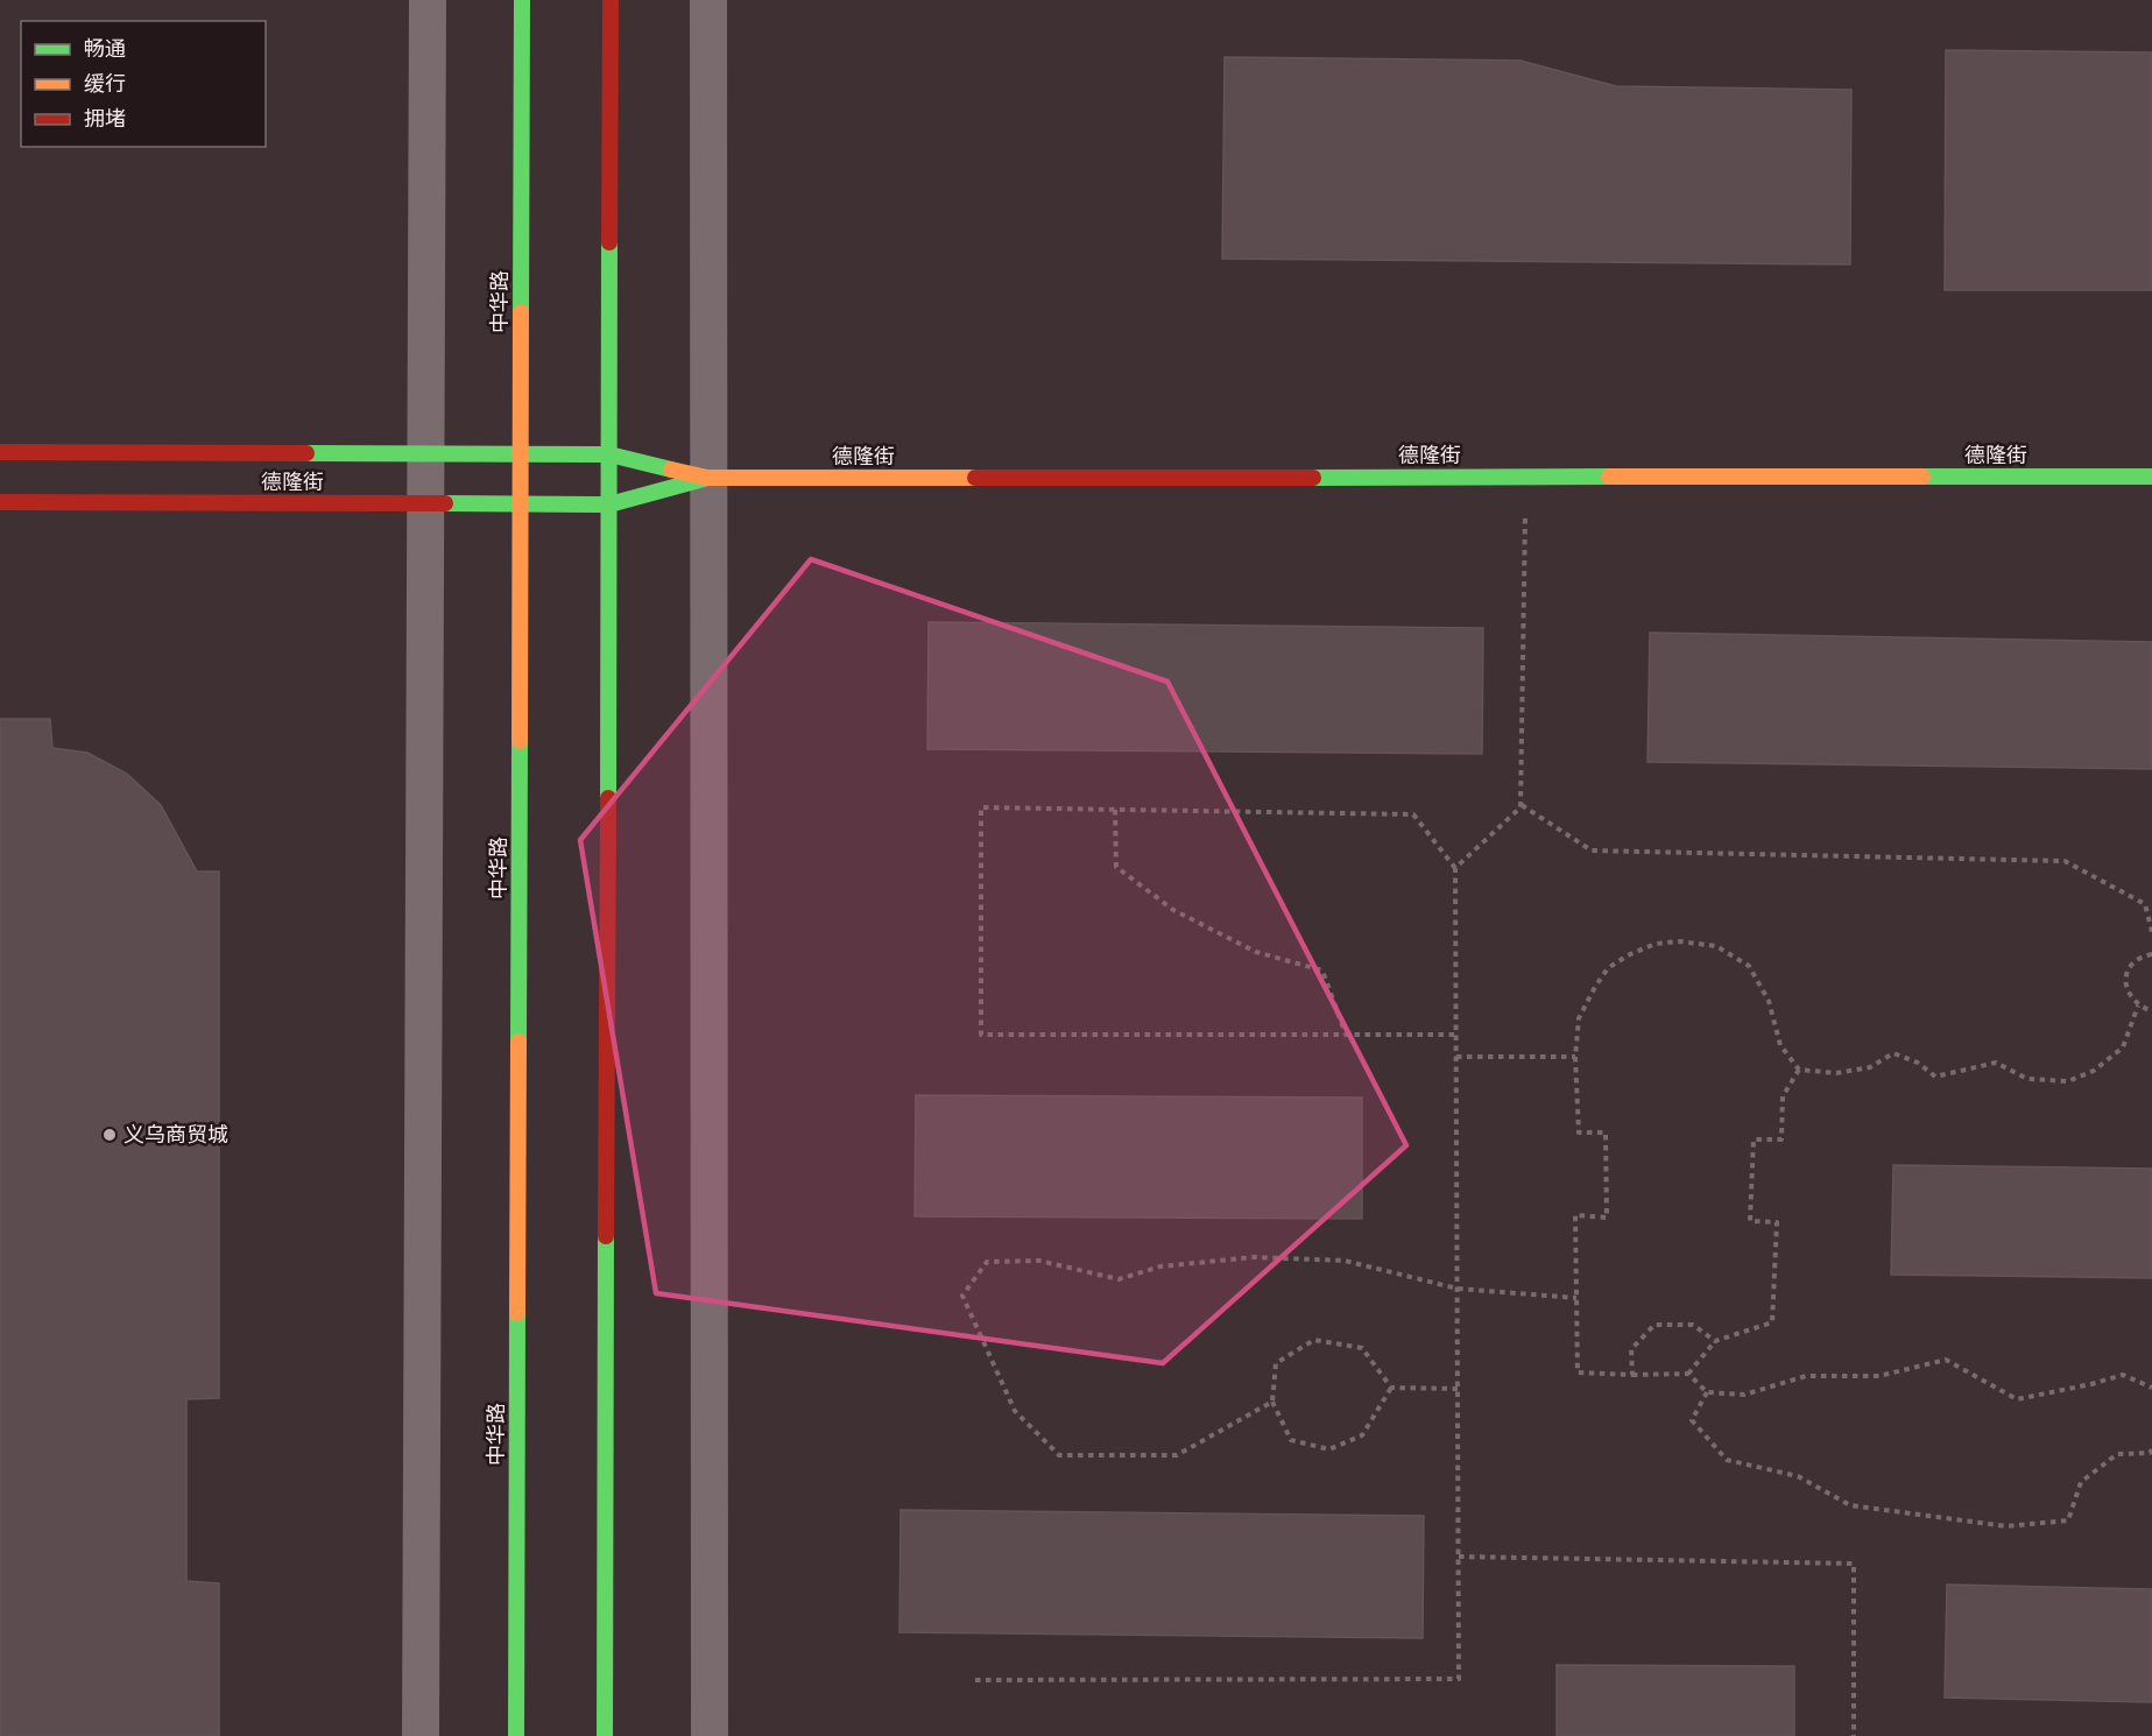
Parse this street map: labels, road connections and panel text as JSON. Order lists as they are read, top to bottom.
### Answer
{
  "streets": {
    "main road": ["中华路", "德隆街"]
  },
  "crossings": [
    ["中华路", "德隆街"]
  ],
  "places": ["义乌商贸城"],
  "legend": ["畅通", "缓行", "拥堵"]
}
